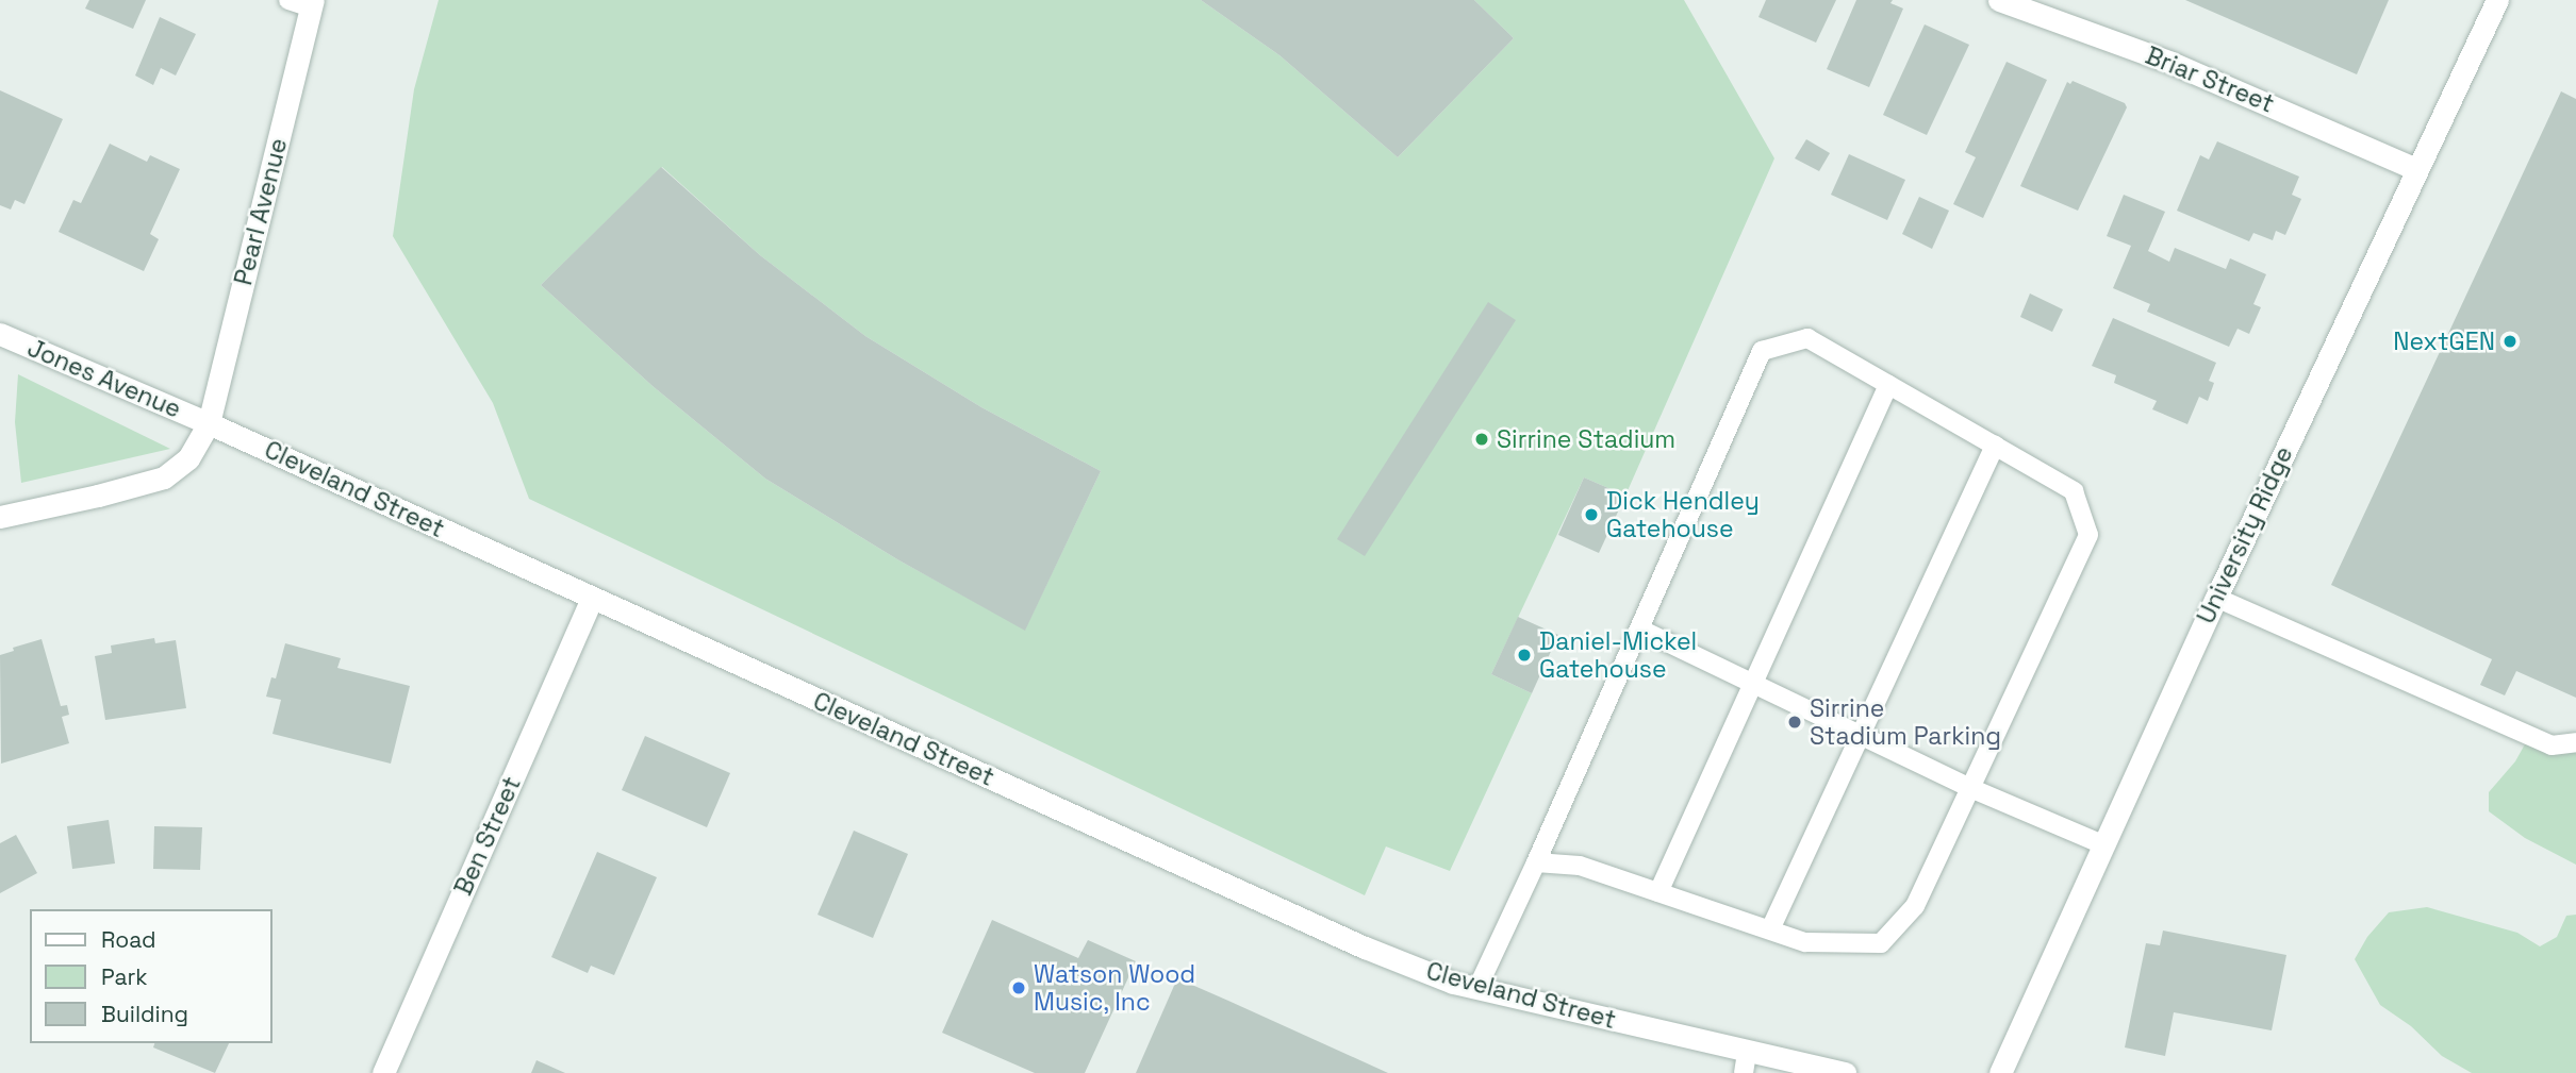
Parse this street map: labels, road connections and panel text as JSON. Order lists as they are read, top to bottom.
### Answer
{
  "streets": {
    "street": [
      "Briar Street",
      "Pearl Avenue",
      "Jones Avenue",
      "Cleveland Street",
      "University Ridge",
      "Ben Street"
    ]
  },
  "crossings": [
    ["Briar Street", "University Ridge"],
    ["Pearl Avenue", "Jones Avenue"],
    ["Pearl Avenue", "Cleveland Street"],
    ["Jones Avenue", "Cleveland Street"],
    ["Cleveland Street", "Ben Street"]
  ],
  "places": [
    "NextGEN",
    "Sirrine Stadium",
    "Dick Hendley Gatehouse",
    "Daniel-Mickel Gatehouse",
    "Sirrine Stadium Parking",
    "Watson Wood Music, Inc"
  ],
  "legend": ["Road", "Park", "Building"]
}
